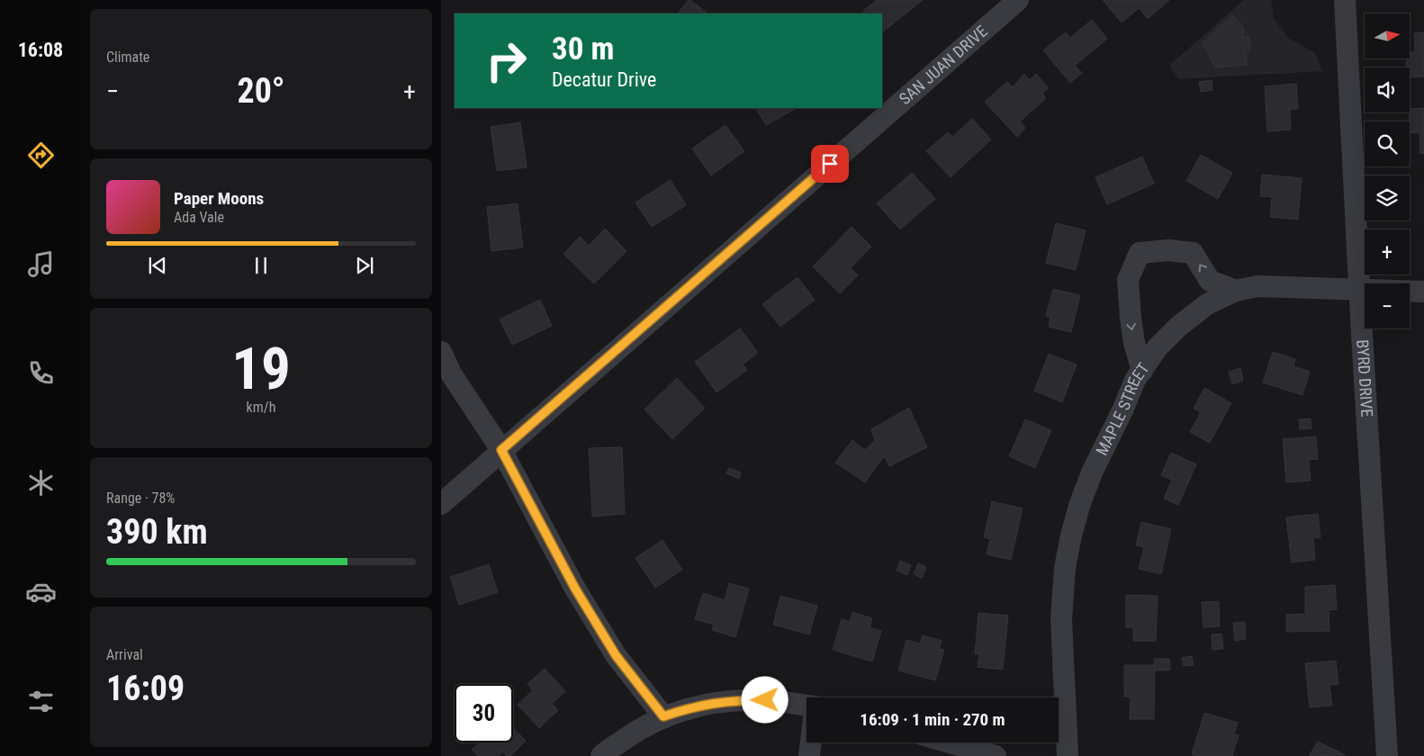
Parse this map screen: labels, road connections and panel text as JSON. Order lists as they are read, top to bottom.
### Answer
{
  "streets": {
    "street": ["SAN JUAN DRIVE", "BYRD DRIVE", "MAPLE STREET"]
  },
  "crossings": [
    ["BYRD DRIVE", "MAPLE STREET"]
  ],
  "north": "right",
  "page": {
    "tabs": "16:08",
    "tile": [
      "Climate",
      ["19", "km/h"],
      ["Range · 78%", "390 km"],
      ["Arrival", "16:09"]
    ],
    "map_buttons": ["+", "−"],
    "turn": ["30 m", "Decatur Drive"],
    "heat": ["−", "20°", "+"],
    "song": ["Paper Moons", "Ada Vale"],
    "limit": "30",
    "trip": "16:09 · 1 min · 270 m"
  }
}
